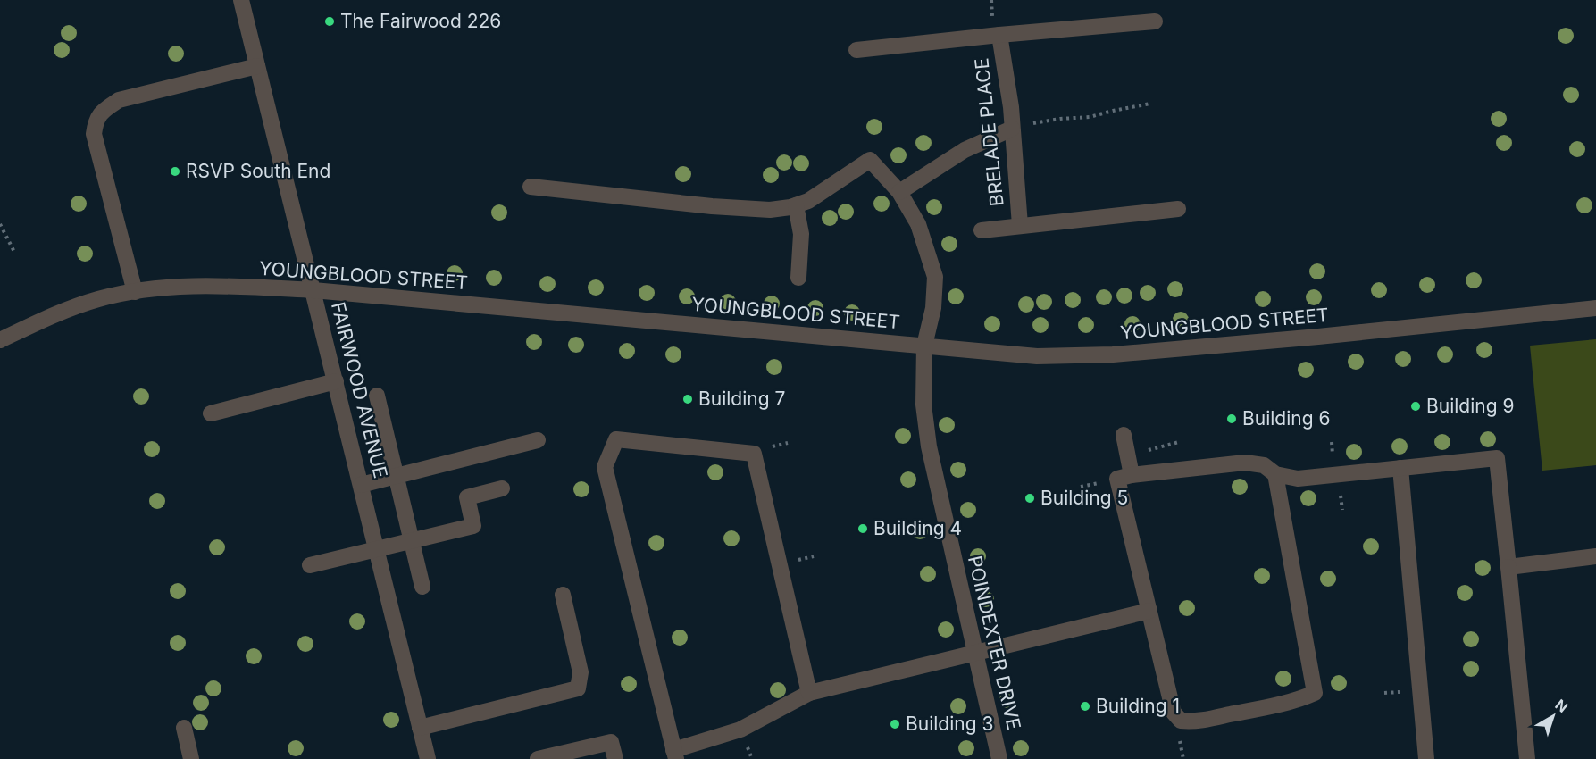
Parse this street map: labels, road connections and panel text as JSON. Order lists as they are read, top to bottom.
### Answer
{
  "streets": {
    "street": [
      "BRELADE PLACE",
      "YOUNGBLOOD STREET",
      "FAIRWOOD AVENUE",
      "POINDEXTER DRIVE"
    ]
  },
  "crossings": [
    ["YOUNGBLOOD STREET", "FAIRWOOD AVENUE"],
    ["YOUNGBLOOD STREET", "POINDEXTER DRIVE"]
  ],
  "places": [
    "The Fairwood 226",
    "RSVP South End",
    "Building 7",
    "Building 9",
    "Building 6",
    "Building 5",
    "Building 4",
    "Building 1",
    "Building 3"
  ],
  "north": "top right"
}
